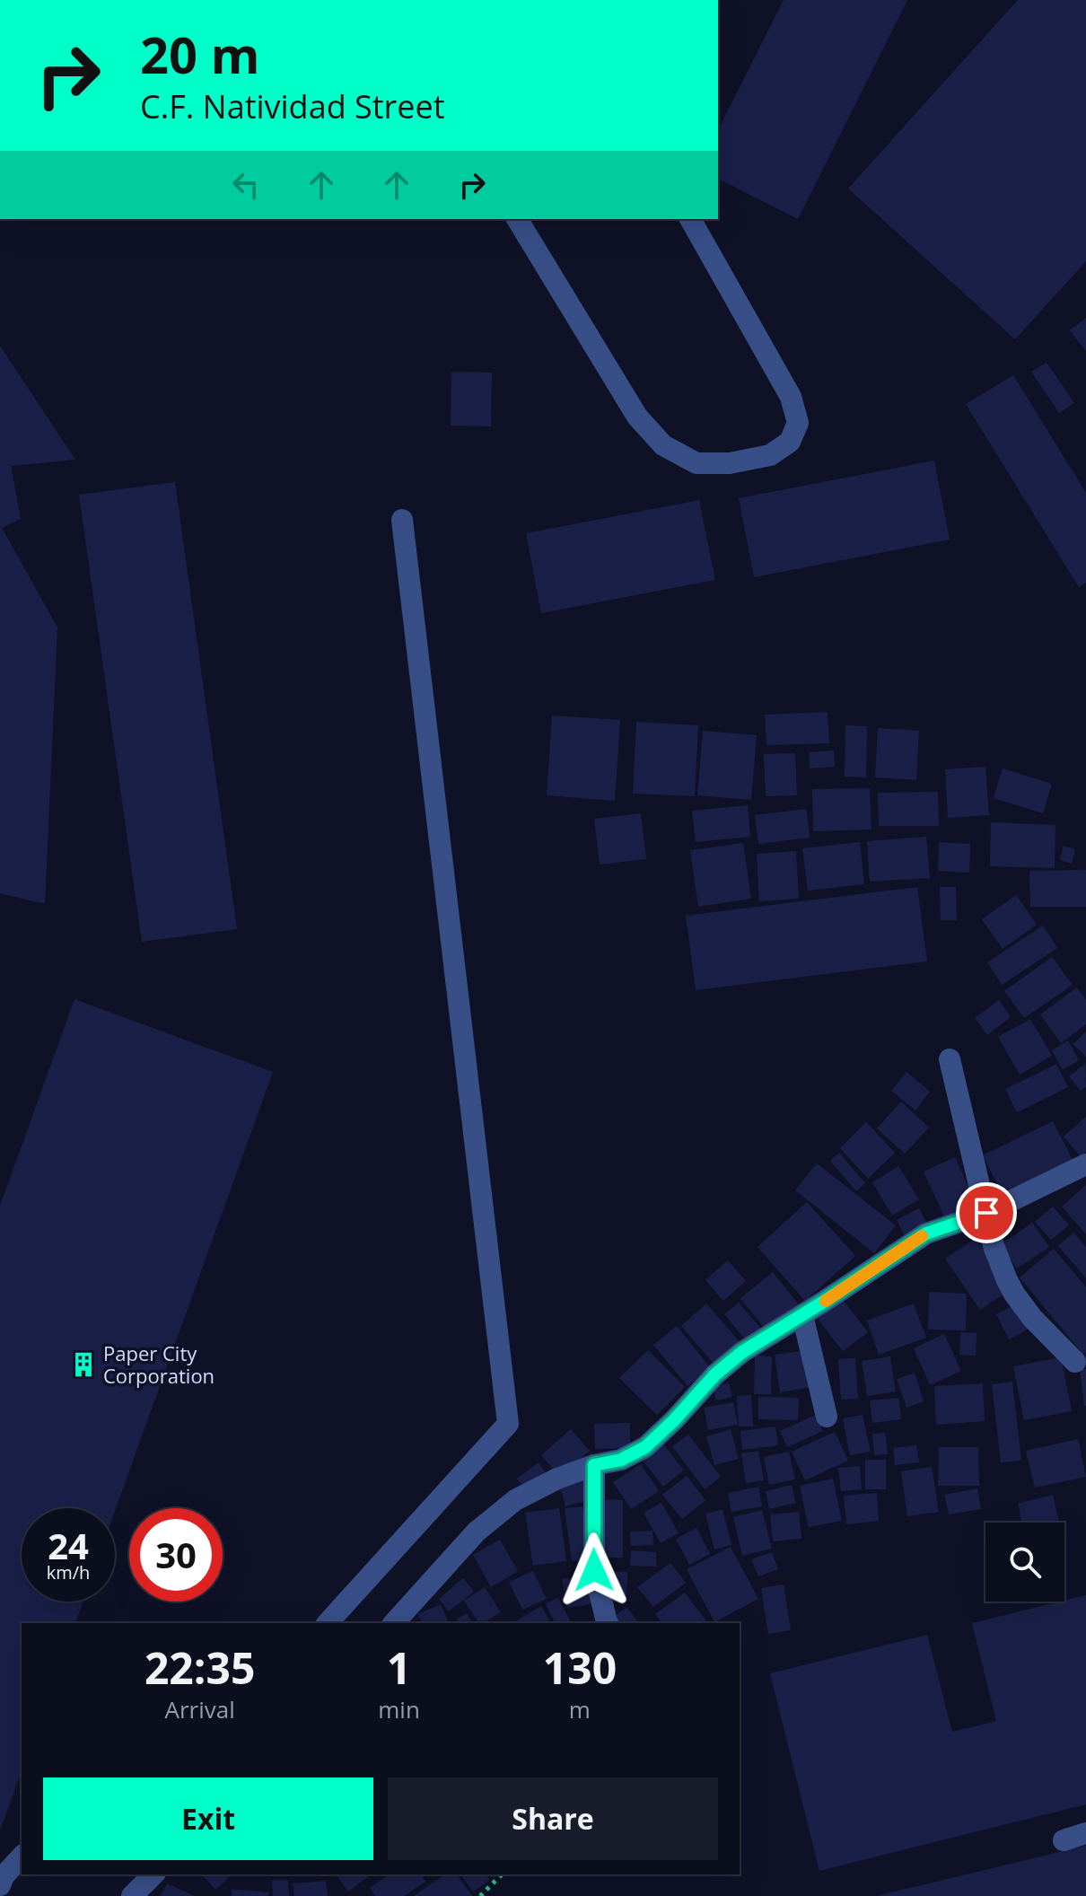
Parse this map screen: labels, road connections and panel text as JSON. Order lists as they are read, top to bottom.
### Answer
{
  "places": {
    "building": ["Paper City Corporation"]
  },
  "page": {
    "turn": ["20 m", "C.F. Natividad Street"],
    "speed": "24 km/h",
    "limit": "30",
    "eta": [
      "22:35",
      "Arrival",
      "1",
      "min",
      "130",
      "m"
    ],
    "buttons": ["Exit", "Share"]
  }
}
